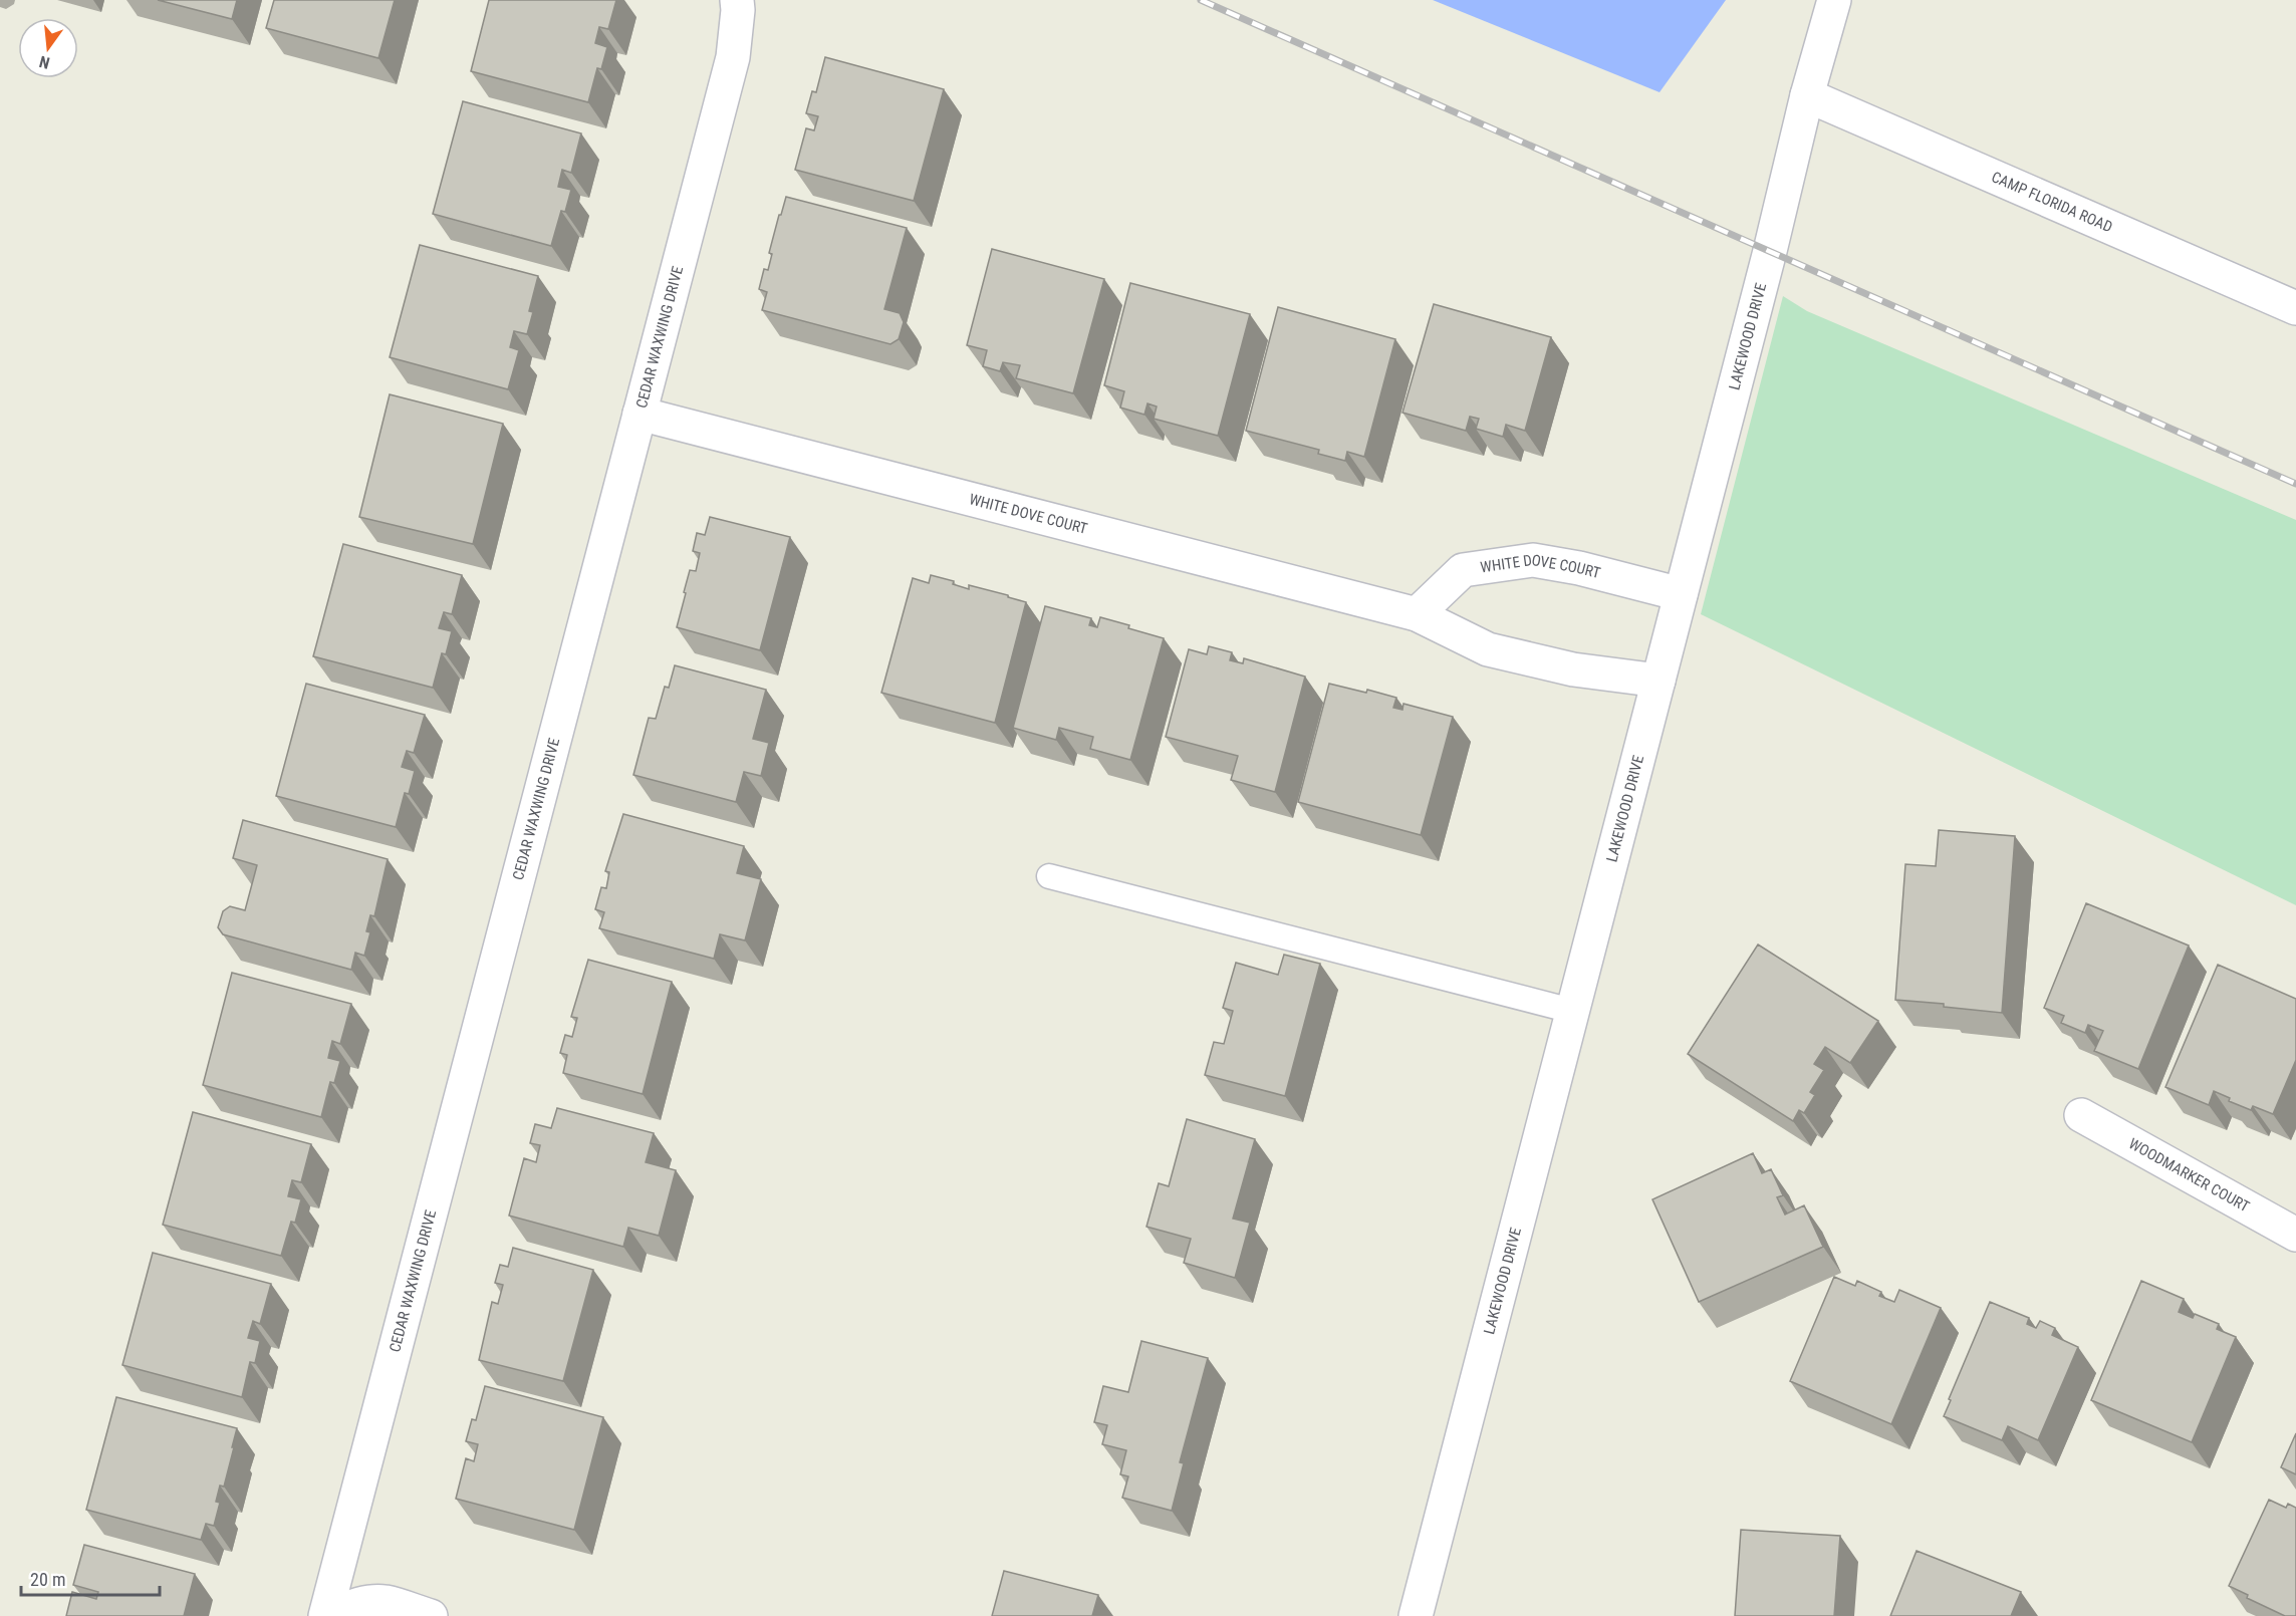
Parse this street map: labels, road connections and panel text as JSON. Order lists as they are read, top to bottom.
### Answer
{
  "streets": {
    "street": [
      "CAMP FLORIDA ROAD",
      "LAKEWOOD DRIVE",
      "CEDAR WAXWING DRIVE",
      "WHITE DOVE COURT",
      "WOODMARKER COURT"
    ]
  },
  "crossings": [
    ["CAMP FLORIDA ROAD", "LAKEWOOD DRIVE"],
    ["LAKEWOOD DRIVE", "WHITE DOVE COURT"],
    ["CEDAR WAXWING DRIVE", "WHITE DOVE COURT"]
  ],
  "scale_bar": "20 m",
  "north": "bottom"
}
